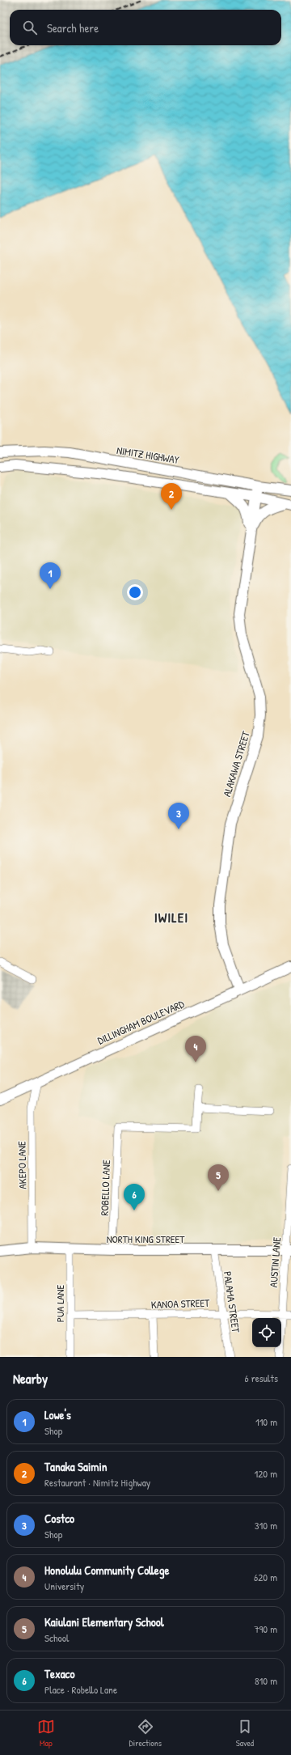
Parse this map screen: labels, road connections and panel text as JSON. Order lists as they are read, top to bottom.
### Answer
{
  "streets": {
    "main road": [
      "NIMITZ HIGHWAY",
      "ALAKAWA STREET",
      "DILLINGHAM BOULEVARD",
      "NORTH KING STREET"
    ],
    "street": [
      "AKEPO LANE",
      "ROBELLO LANE",
      "AUSTIN LANE",
      "PALAMA STREET",
      "PUA LANE",
      "KANOA STREET"
    ]
  },
  "crossings": [
    ["NIMITZ HIGHWAY", "ALAKAWA STREET"],
    ["ALAKAWA STREET", "DILLINGHAM BOULEVARD"],
    ["DILLINGHAM BOULEVARD", "AKEPO LANE"],
    ["AKEPO LANE", "NORTH KING STREET"],
    ["ROBELLO LANE", "NORTH KING STREET"],
    ["NORTH KING STREET", "AUSTIN LANE"],
    ["NORTH KING STREET", "PALAMA STREET"],
    ["NORTH KING STREET", "PUA LANE"],
    ["AUSTIN LANE", "KANOA STREET"],
    ["PALAMA STREET", "KANOA STREET"],
    ["PUA LANE", "KANOA STREET"]
  ],
  "districts": ["IWILEI"],
  "page": {
    "search": "Search here",
    "pins": [
      "2",
      "1",
      "3",
      "4",
      "5",
      "6"
    ],
    "heading": ["Nearby", "6 results"],
    "list": [
      {
        "mark": "1",
        "name": "Lowe's",
        "note": "Shop",
        "value": "110 m"
      },
      {
        "mark": "2",
        "name": "Tanaka Saimin",
        "note": "Restaurant · Nimitz Highway",
        "value": "120 m"
      },
      {
        "mark": "3",
        "name": "Costco",
        "note": "Shop",
        "value": "310 m"
      },
      {
        "mark": "4",
        "name": "Honolulu Community College",
        "note": "University",
        "value": "620 m"
      },
      {
        "mark": "5",
        "name": "Kaiulani Elementary School",
        "note": "School",
        "value": "790 m"
      },
      {
        "mark": "6",
        "name": "Texaco",
        "note": "Place · Robello Lane",
        "value": "810 m"
      }
    ],
    "nav": ["Map", "Directions", "Saved"]
  }
}
